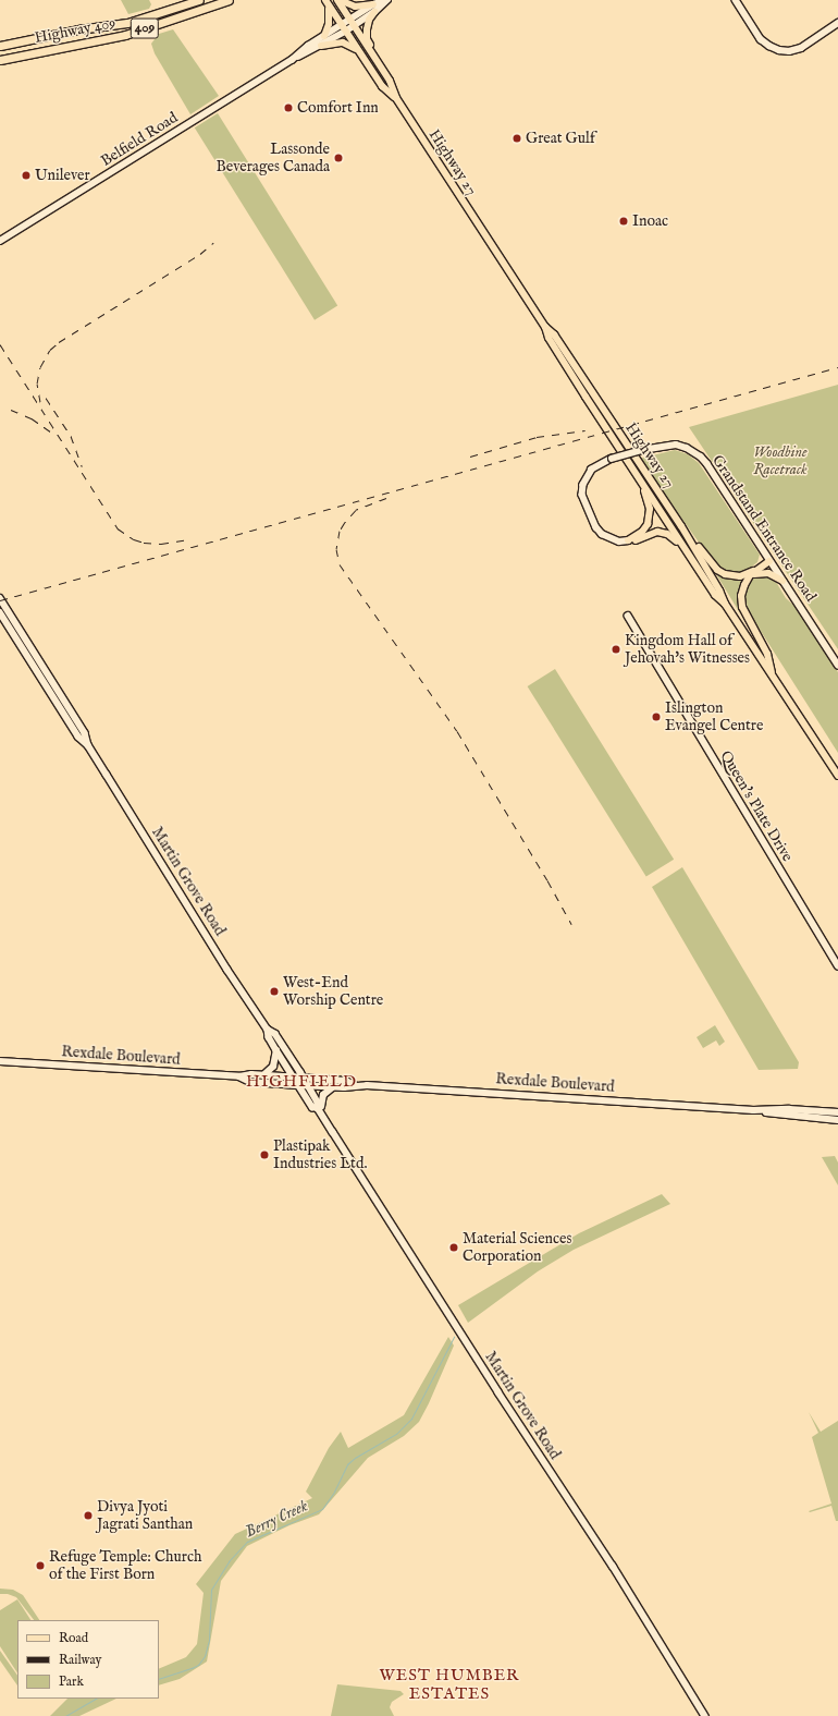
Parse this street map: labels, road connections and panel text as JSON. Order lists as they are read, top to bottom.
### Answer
{
  "streets": {
    "highway": ["409", "Highway 409"],
    "main road": [
      "Belfield Road",
      "Highway 27",
      "Grandstand Entrance Road",
      "Queen's Plate Drive",
      "Martin Grove Road",
      "Rexdale Boulevard"
    ]
  },
  "crossings": [
    ["Belfield Road", "Highway 27"],
    ["Martin Grove Road", "Rexdale Boulevard"]
  ],
  "districts": ["HIGHFIELD", "WEST HUMBER ESTATES"],
  "water": ["Berry Creek"],
  "parks": ["Woodbine Racetrack"],
  "places": [
    "Comfort Inn",
    "Great Gulf",
    "Lassonde Beverages Canada",
    "Unilever",
    "Inoac",
    "Kingdom Hall of Jehovah's Witnesses",
    "Islington Evangel Centre",
    "West-End Worship Centre",
    "Plastipak Industries Ltd.",
    "Material Sciences Corporation",
    "Divya Jyoti Jagrati Santhan",
    "Refuge Temple: Church of the First Born"
  ],
  "legend": ["Road", "Railway", "Park"]
}
